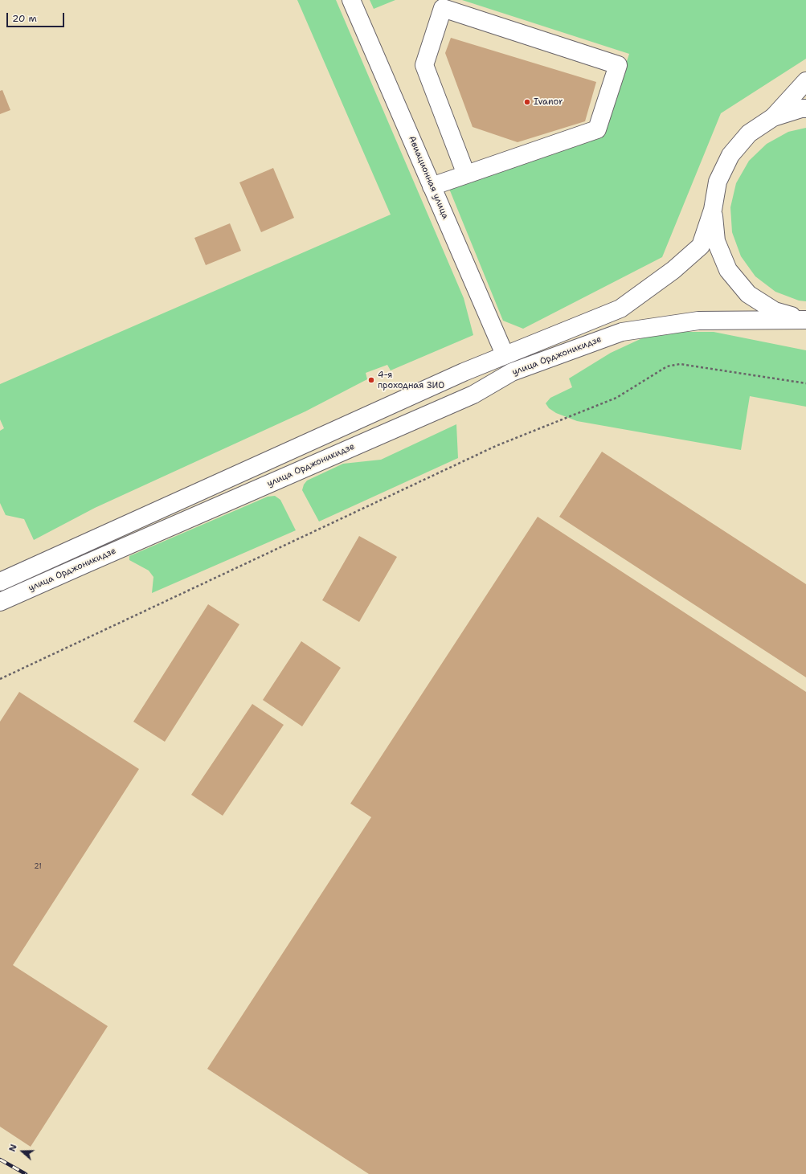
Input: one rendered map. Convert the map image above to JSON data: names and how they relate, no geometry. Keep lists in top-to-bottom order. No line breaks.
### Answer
{"streets":{"main road":["Авиационная улица","улица Орджоникидзе"]},"places":["Ivanor","4-я проходная ЗИО"],"house_numbers":["21"],"scale_bar":"20 m","north":"left"}
